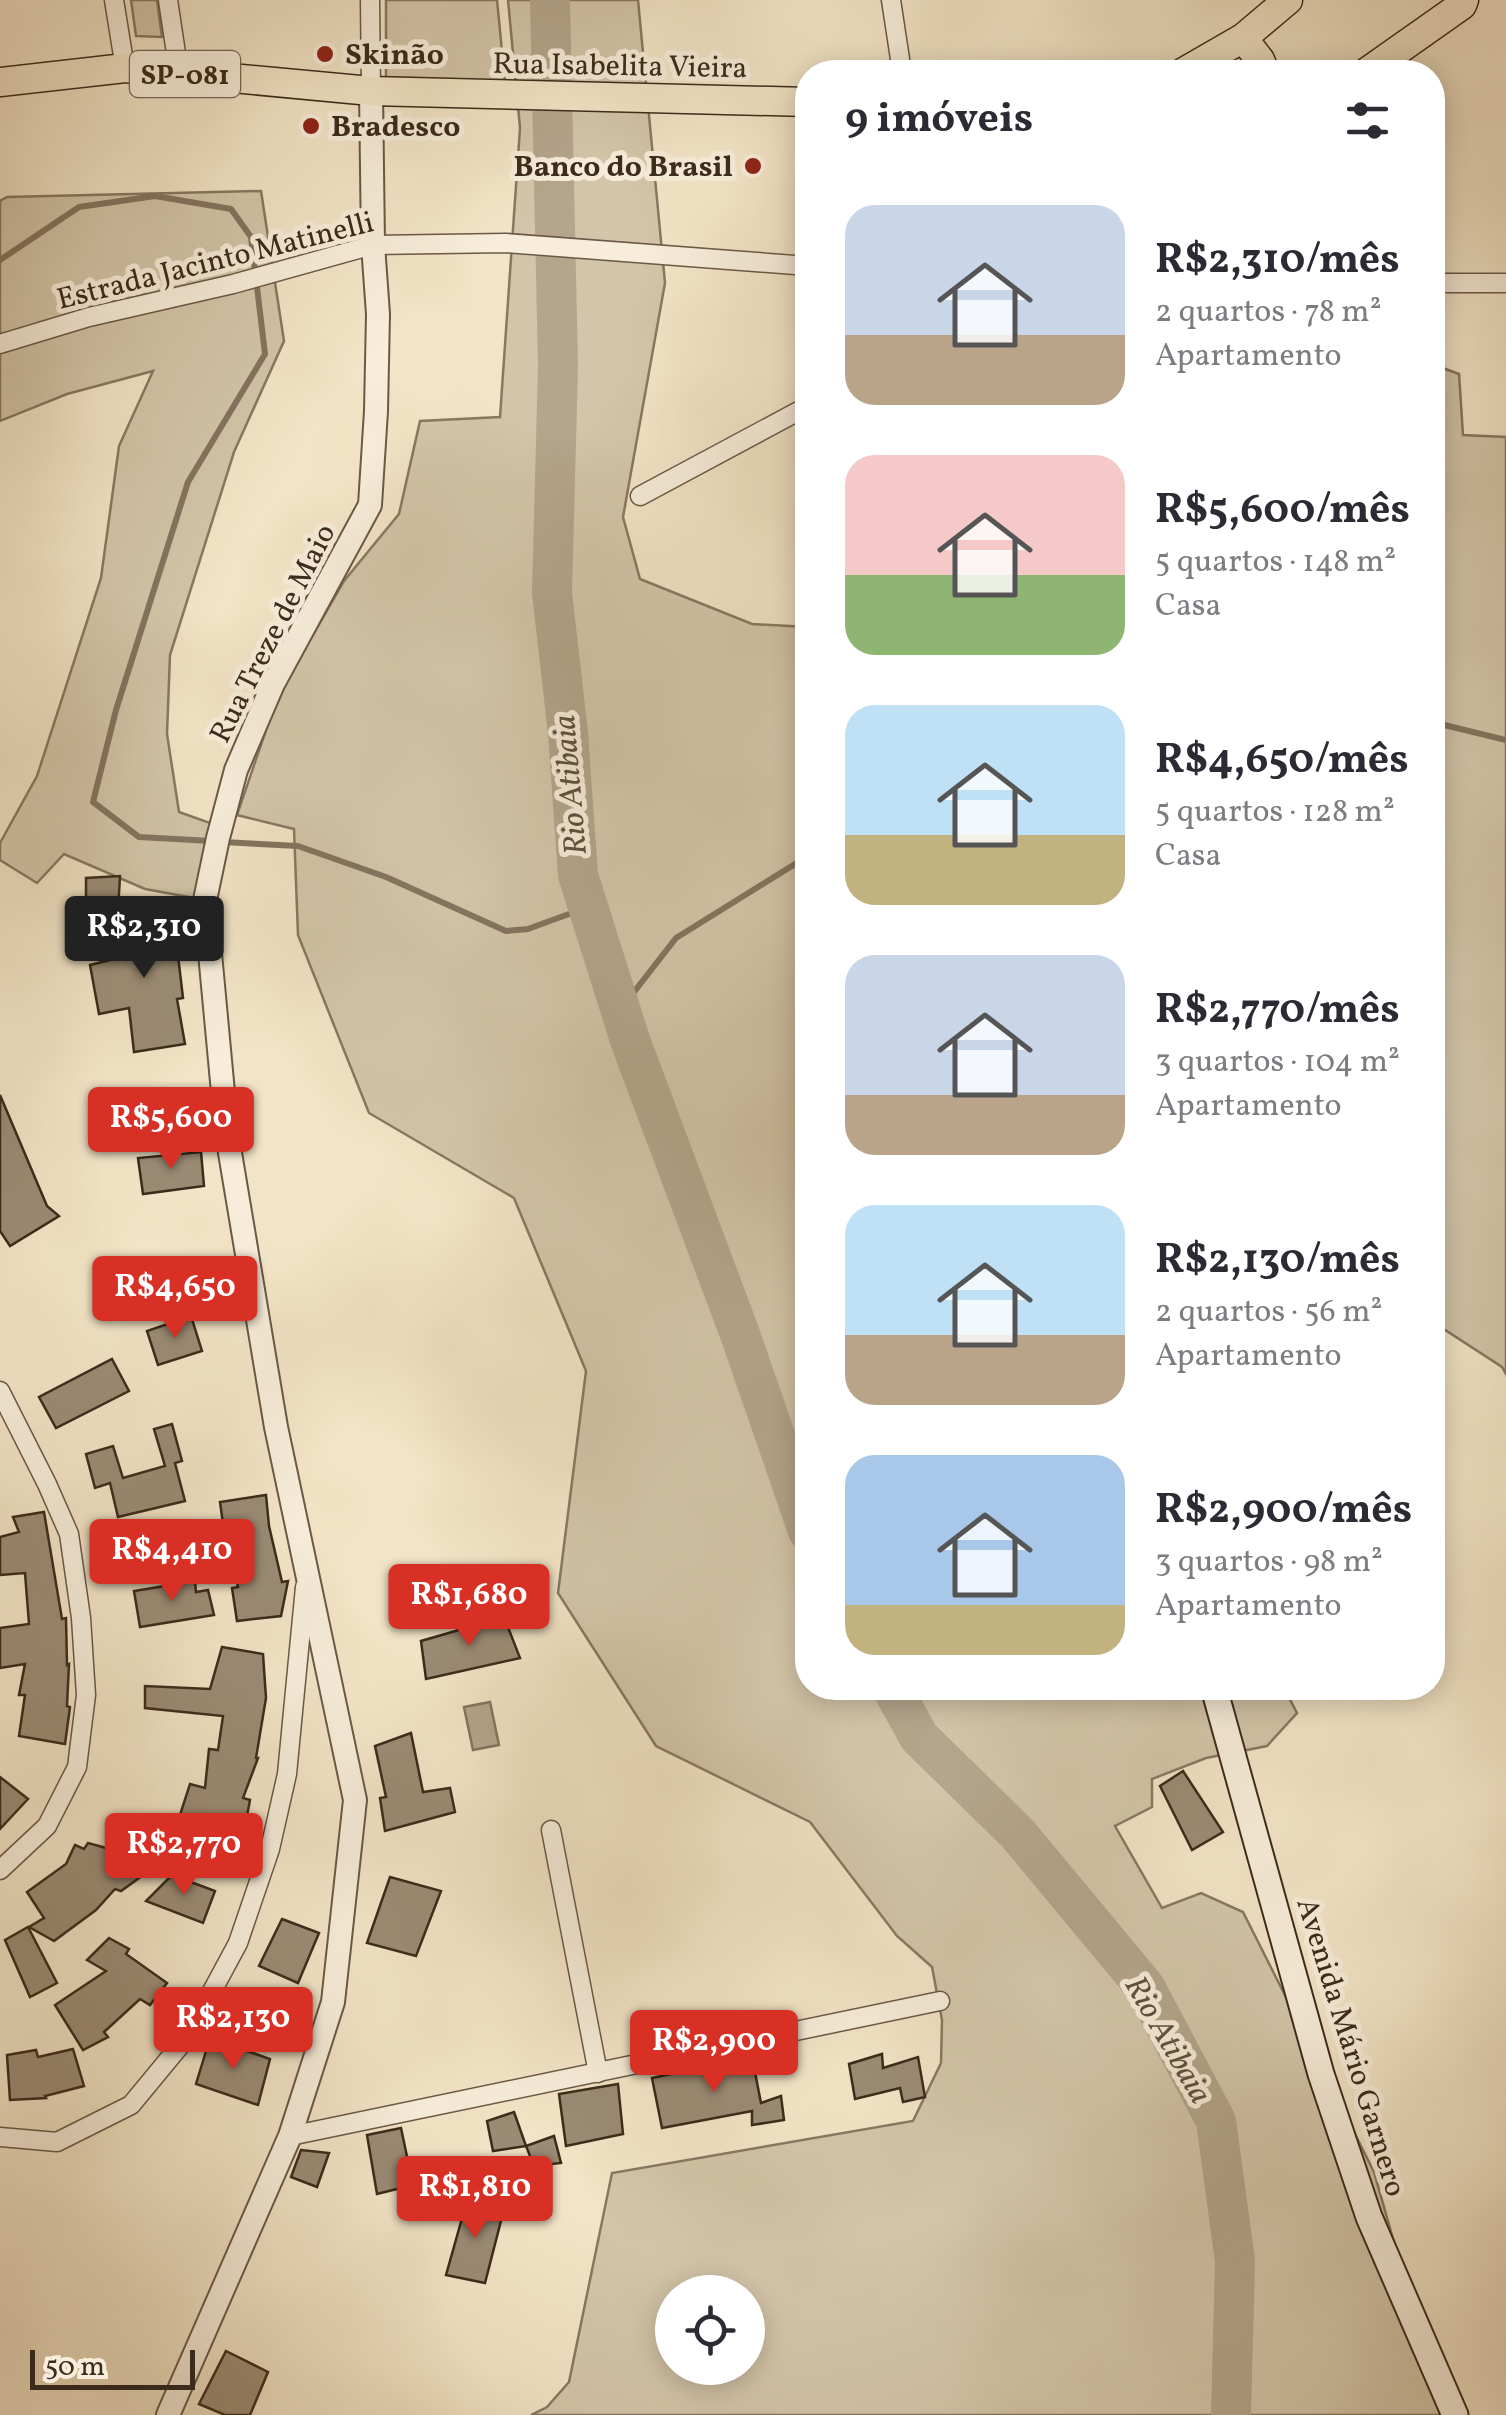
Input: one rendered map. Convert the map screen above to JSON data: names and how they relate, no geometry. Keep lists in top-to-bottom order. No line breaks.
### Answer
{"streets":{"main road":["Rua Isabelita Vieira","SP-081","Avenida Mário Garnero"],"street":["Estrada Jacinto Matinelli","Rua Treze de Maio"]},"crossings":[["Rua Isabelita Vieira","SP-081"],["Rua Isabelita Vieira","Rua Treze de Maio"],["SP-081","Rua Treze de Maio"],["Estrada Jacinto Matinelli","Rua Treze de Maio"]],"water":["Rio Atibaia"],"places":["Skinão","Bradesco","Banco do Brasil"],"scale_bar":"50 m","page":{"heading":"9 imóveis","list":[{"name":"R$2,310/mês","note":"2 quartos · 78 m² · Apartamento"},{"name":"R$5,600/mês","note":"5 quartos · 148 m² · Casa"},{"name":"R$4,650/mês","note":"5 quartos · 128 m² · Casa"},{"name":"R$2,770/mês","note":"3 quartos · 104 m² · Apartamento"},{"name":"R$2,130/mês","note":"2 quartos · 56 m² · Apartamento"},{"name":"R$2,900/mês","note":"3 quartos · 98 m² · Apartamento"}],"price":["R$2,310","R$5,600","R$4,650","R$4,410","R$1,680","R$2,770","R$2,130","R$2,900","R$1,810"],"scale":"50 m"}}
